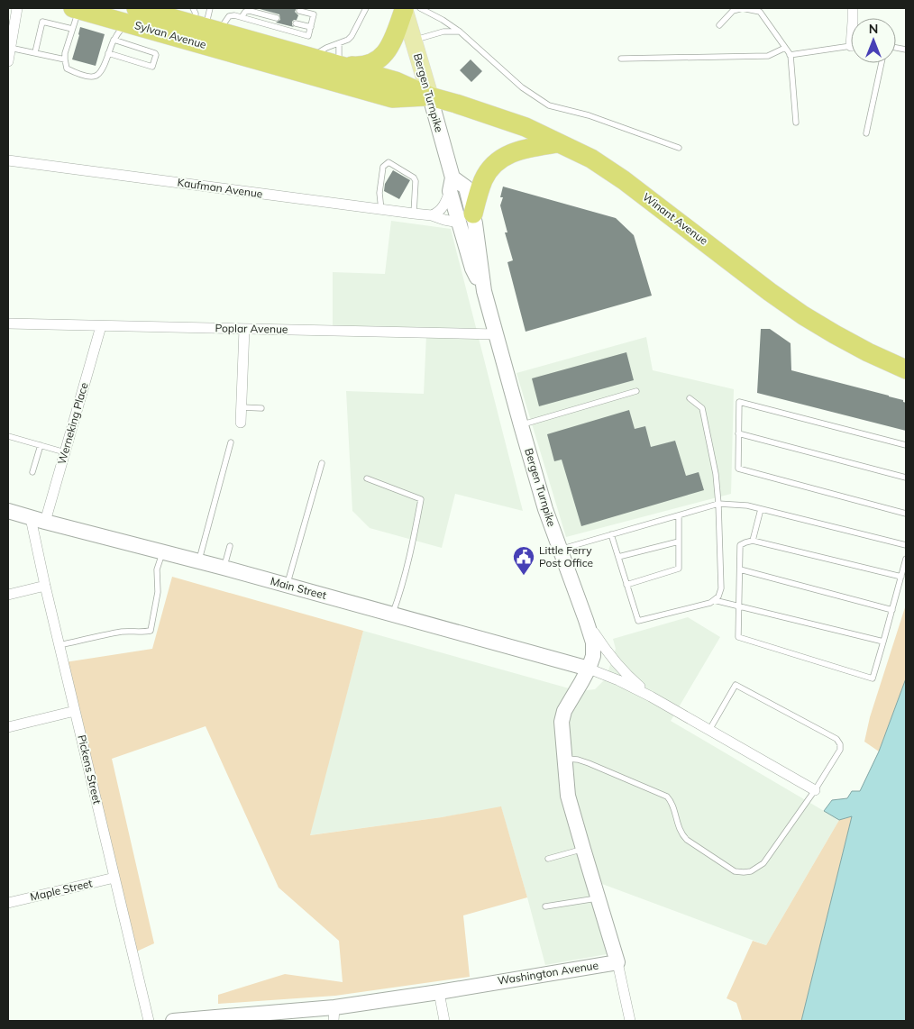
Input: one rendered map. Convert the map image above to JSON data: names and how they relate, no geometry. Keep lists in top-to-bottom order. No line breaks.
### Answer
{"streets":{"highway":["Sylvan Avenue","Winant Avenue"],"main road":["Bergen Turnpike"],"street":["Kaufman Avenue","Poplar Avenue","Werneking Place","Main Street","Pickens Street","Maple Street","Washington Avenue"]},"crossings":[["Bergen Turnpike","Kaufman Avenue"],["Bergen Turnpike","Winant Avenue"],["Bergen Turnpike","Poplar Avenue"],["Bergen Turnpike","Main Street"],["Poplar Avenue","Werneking Place"],["Werneking Place","Main Street"],["Werneking Place","Pickens Street"],["Main Street","Pickens Street"],["Pickens Street","Maple Street"]],"places":{"public building":["Little Ferry Post Office"]},"north":"top"}
